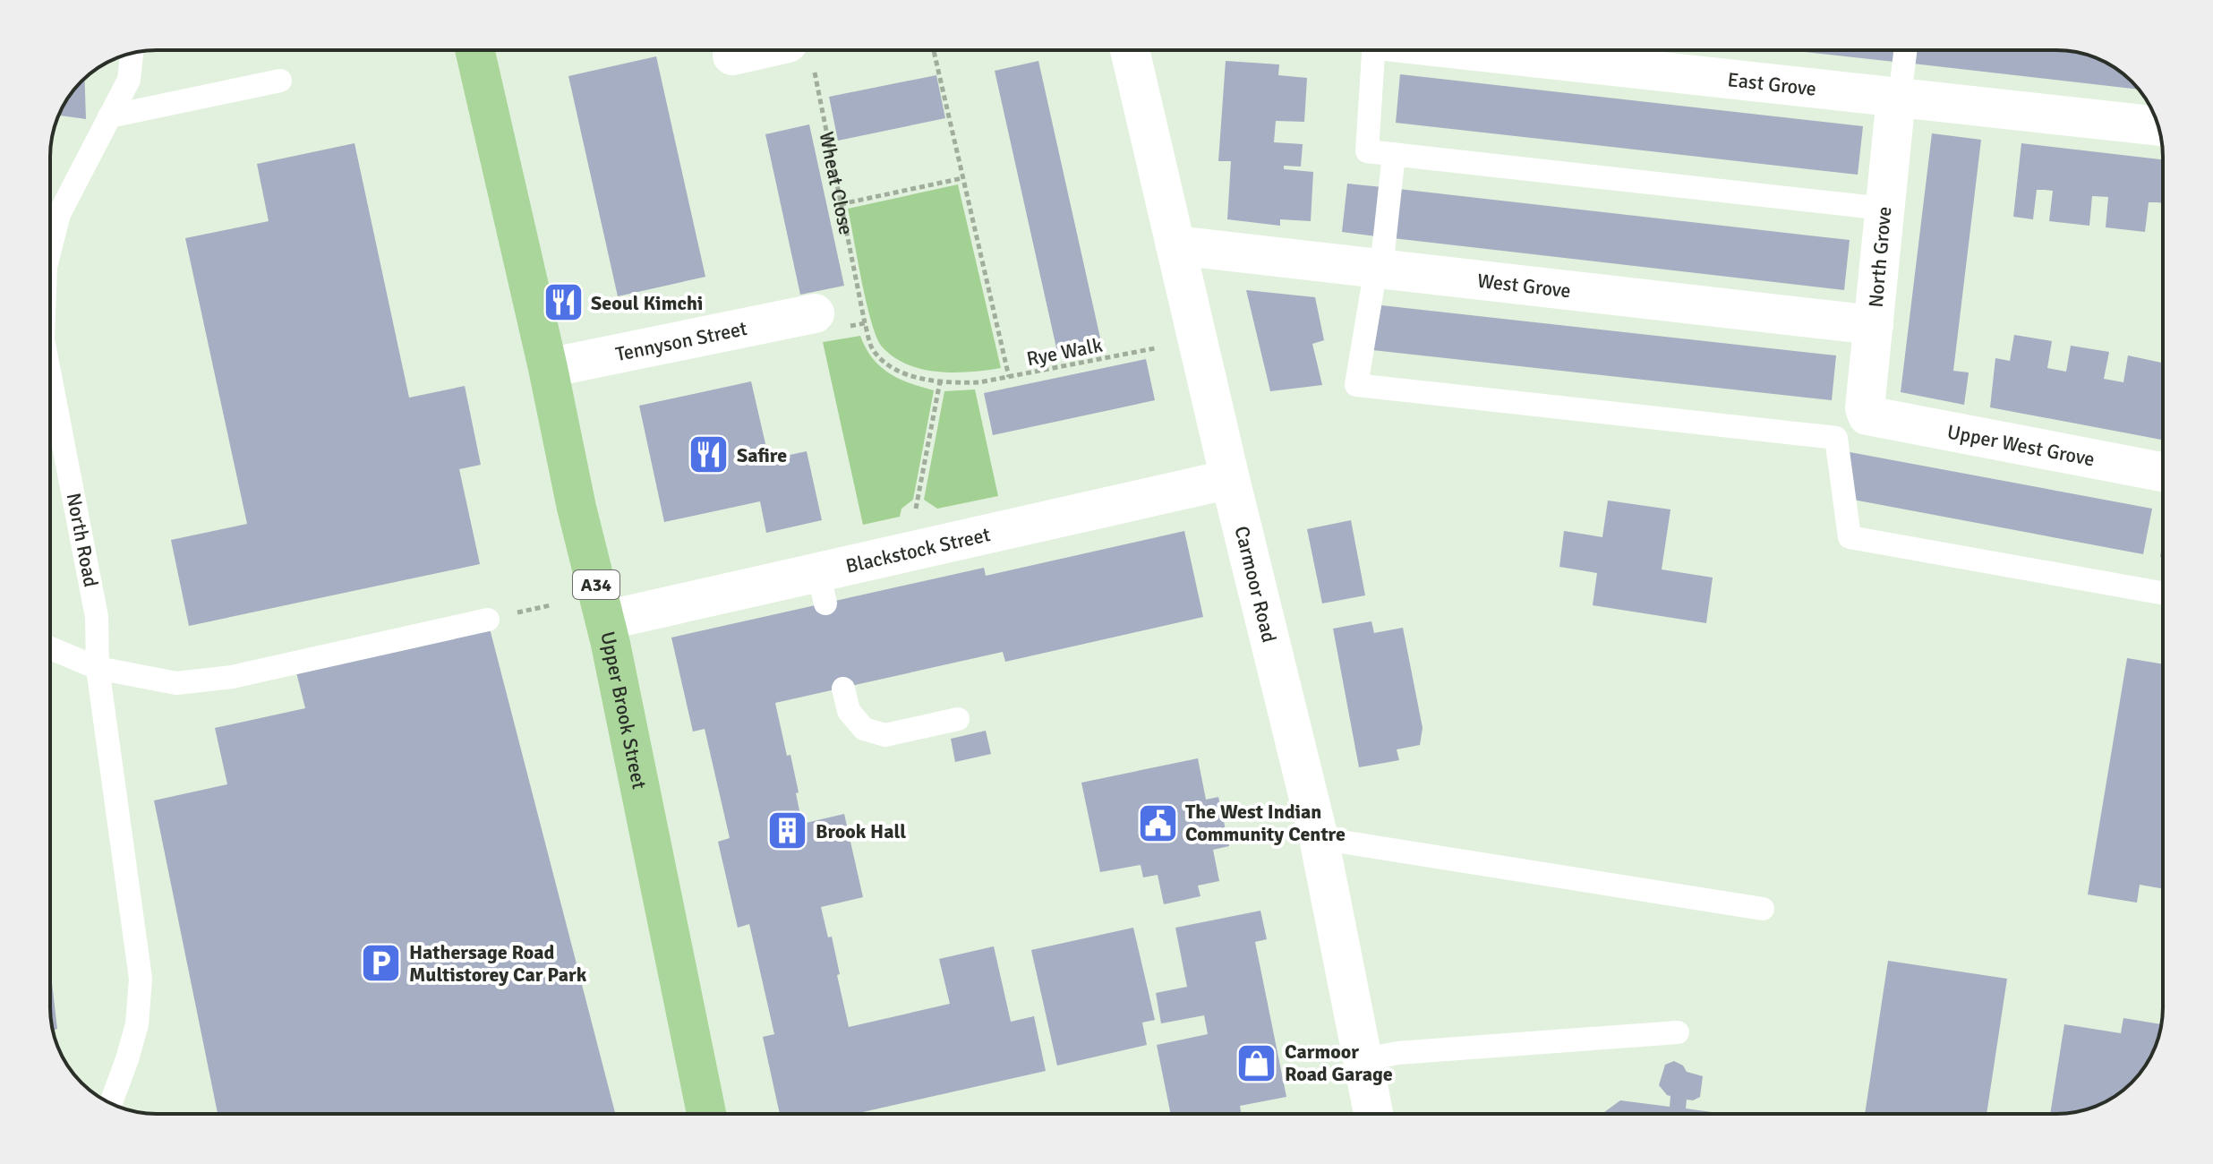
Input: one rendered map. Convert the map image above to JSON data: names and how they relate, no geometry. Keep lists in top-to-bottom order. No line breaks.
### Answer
{"streets":{"highway":["A34","Upper Brook Street"],"street":["East Grove","North Grove","West Grove","Tennyson Street","Upper West Grove","Blackstock Street","Carmoor Road"],"lane":["North Road"],"path":["Wheat Close","Rye Walk"]},"crossings":[["East Grove","North Grove"],["Wheat Close","Rye Walk"],["North Grove","West Grove"],["North Grove","Upper West Grove"],["West Grove","Carmoor Road"],["Tennyson Street","Upper Brook Street"],["Blackstock Street","Carmoor Road"],["Blackstock Street","Upper Brook Street"]],"places":{"restaurant":["Seoul Kimchi","Safire"],"public building":["The West Indian Community Centre"],"building":["Brook Hall"],"parking":["Hathersage Road Multistorey Car Park"],"shop":["Carmoor Road Garage"]}}
